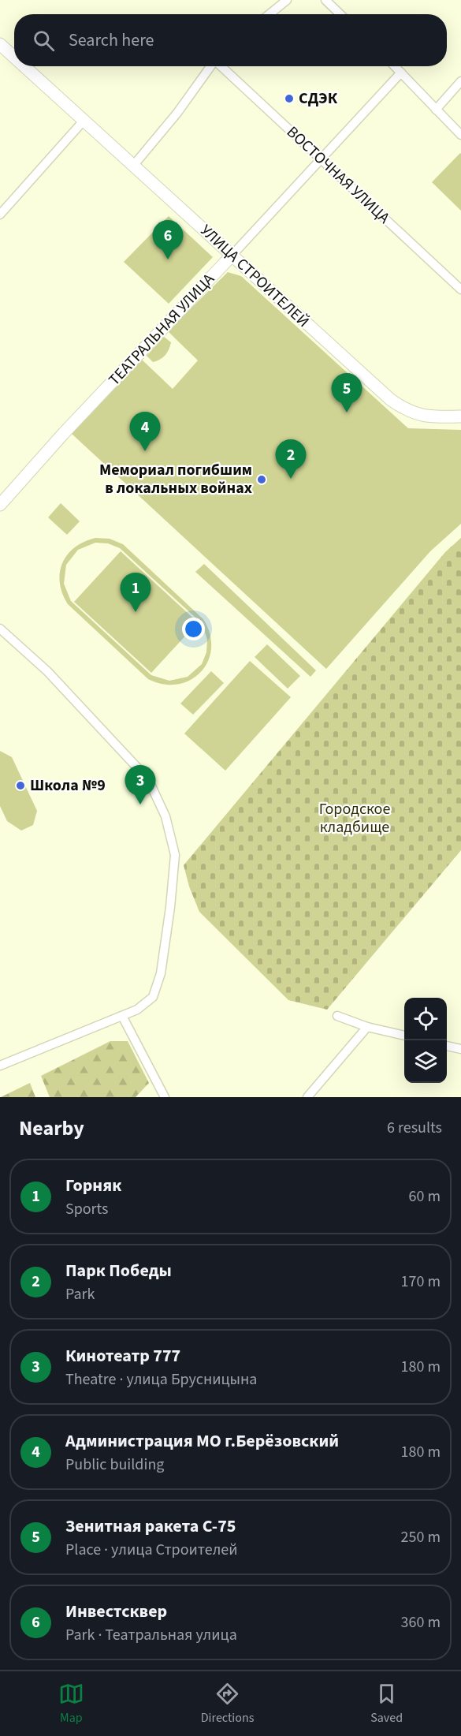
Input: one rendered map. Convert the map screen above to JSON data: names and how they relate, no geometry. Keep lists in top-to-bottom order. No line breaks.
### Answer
{"streets":{"main road":["УЛИЦА СТРОИТЕЛЕЙ","ТЕАТРАЛЬНАЯ УЛИЦА"],"street":["ВОСТОЧНАЯ УЛИЦА"]},"crossings":[["ВОСТОЧНАЯ УЛИЦА","ТЕАТРАЛЬНАЯ УЛИЦА"],["УЛИЦА СТРОИТЕЛЕЙ","ТЕАТРАЛЬНАЯ УЛИЦА"]],"parks":["Городское кладбище"],"places":["СДЭК","Мемориал погибшим в локальных войнах","Школа №9"],"page":{"search":"Search here","pins":["6","5","4","2","1","3"],"heading":["Nearby","6 results"],"list":[{"mark":"1","name":"Горняк","note":"Sports","value":"60 m"},{"mark":"2","name":"Парк Победы","note":"Park","value":"170 m"},{"mark":"3","name":"Кинотеатр 777","note":"Theatre · улица Брусницына","value":"180 m"},{"mark":"4","name":"Администрация МО г.Берёзовский","note":"Public building","value":"180 m"},{"mark":"5","name":"Зенитная ракета С-75","note":"Place · улица Строителей","value":"250 m"},{"mark":"6","name":"Инвестсквер","note":"Park · Театральная улица","value":"360 m"}],"nav":["Map","Directions","Saved"]}}
